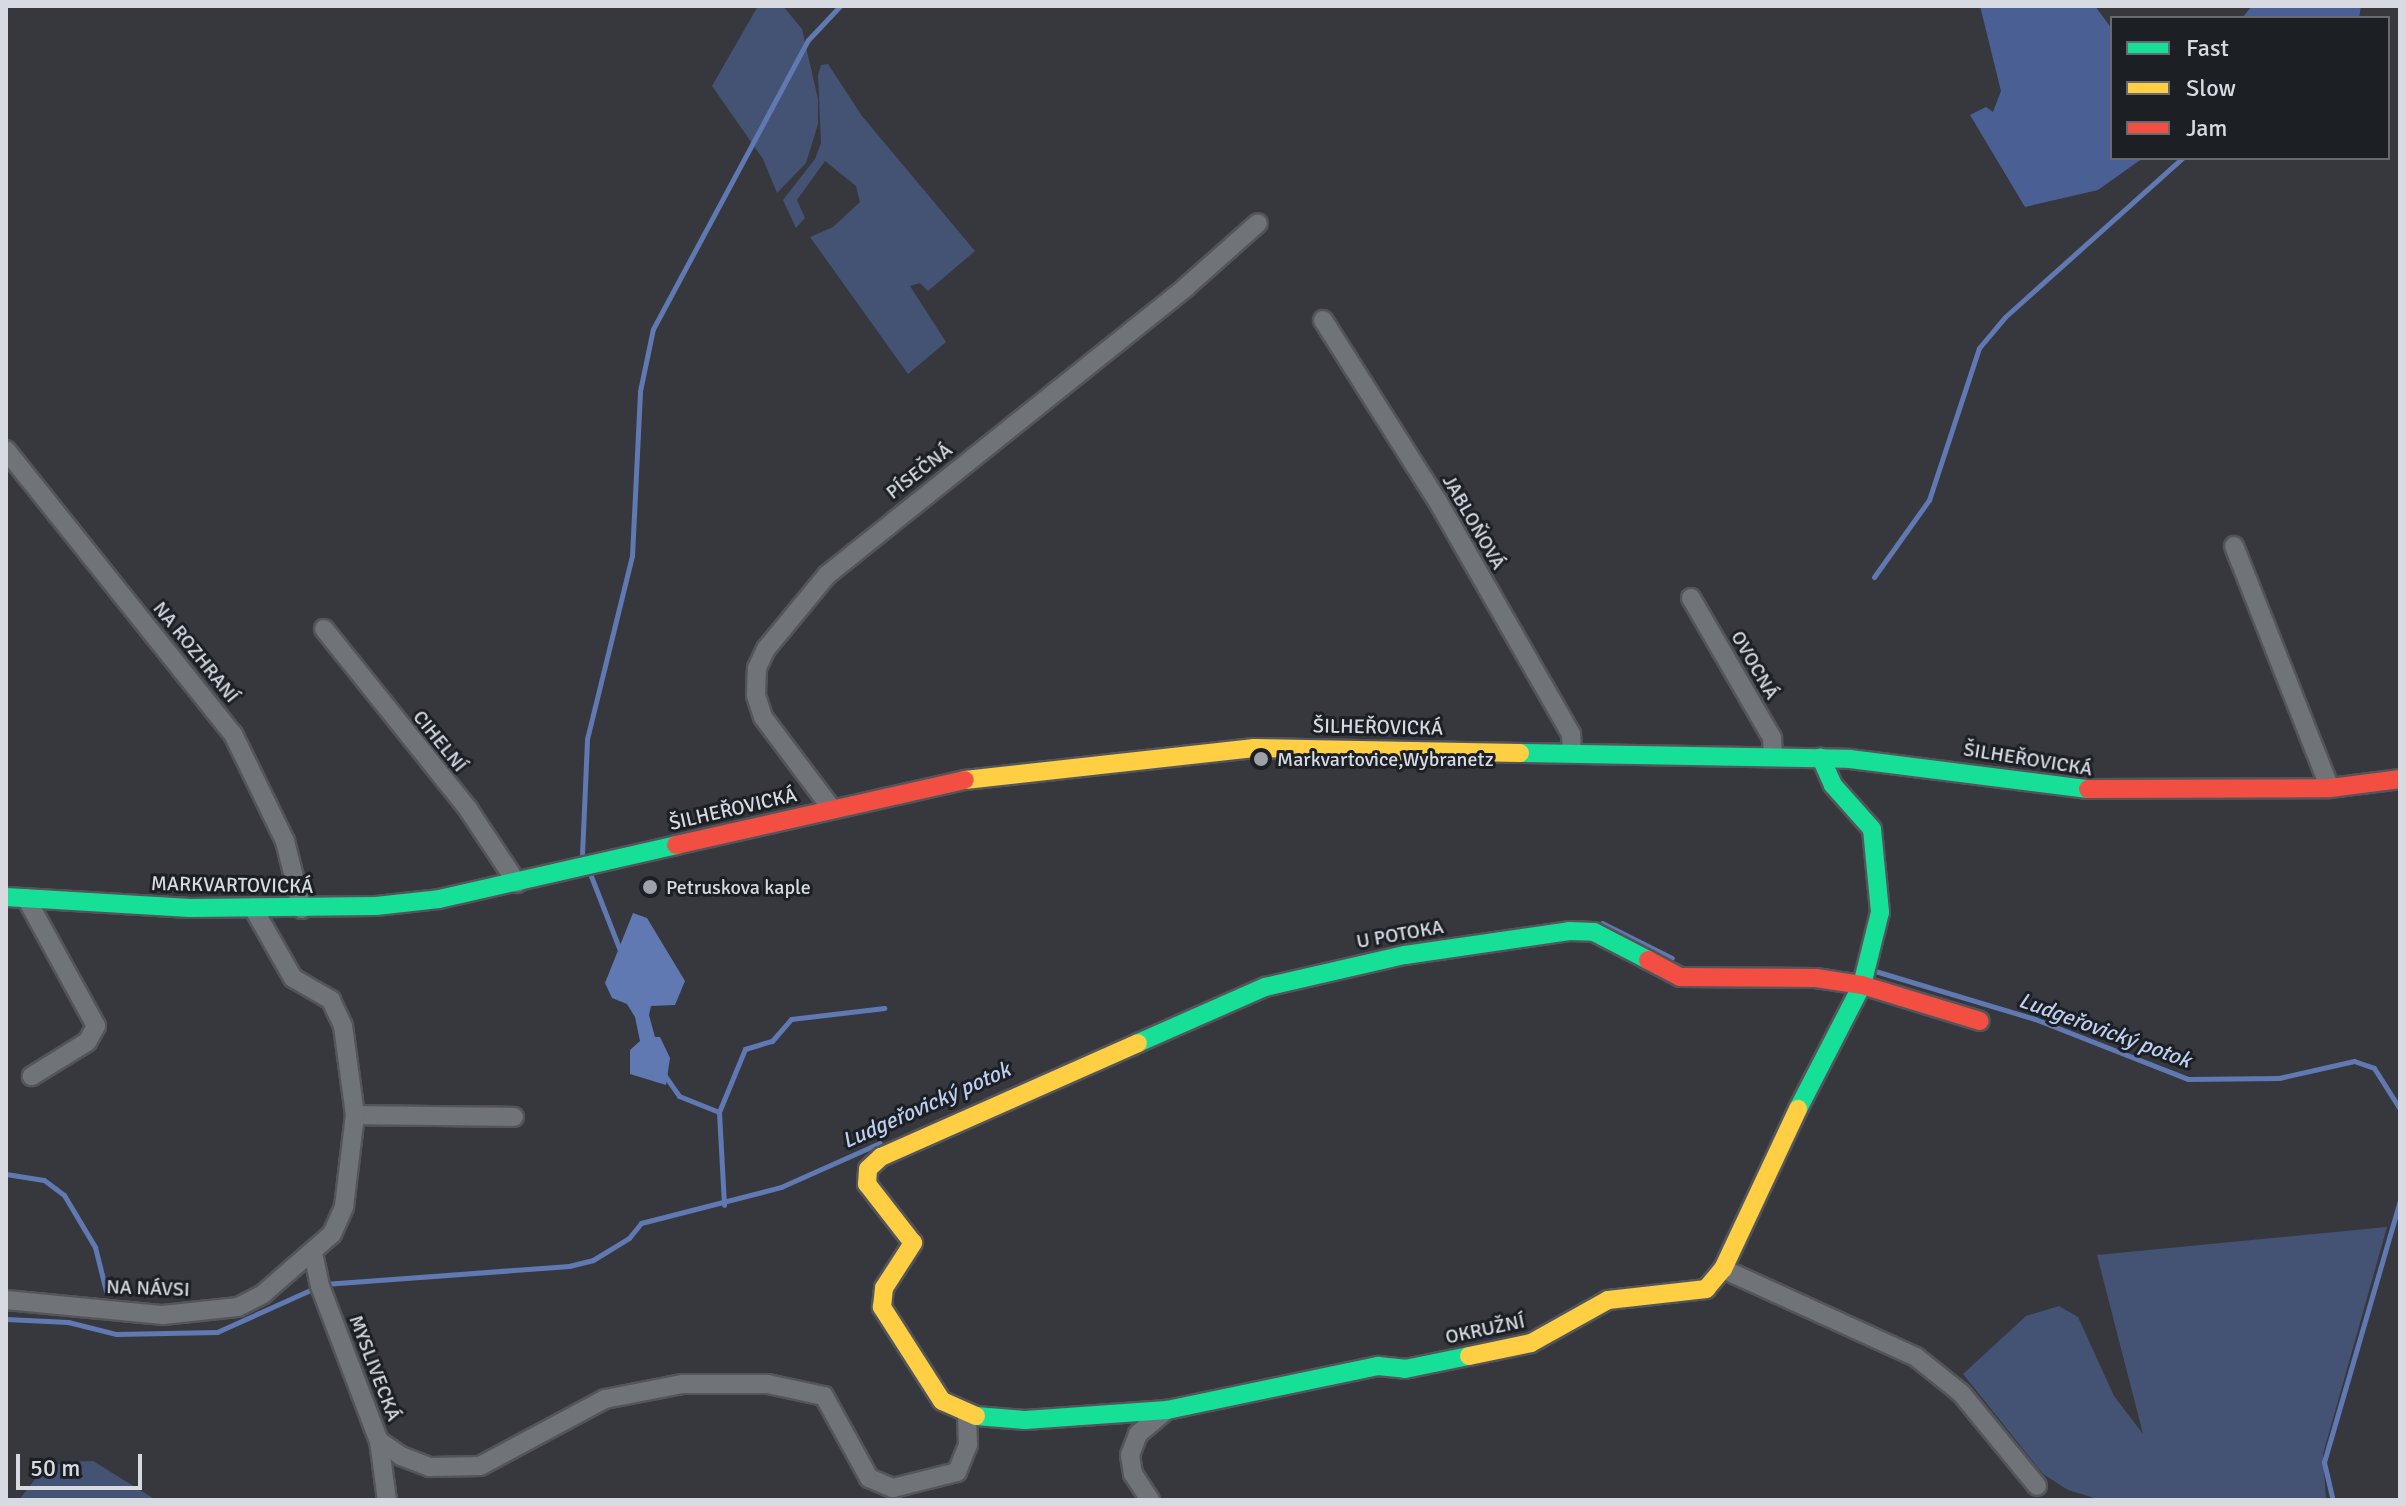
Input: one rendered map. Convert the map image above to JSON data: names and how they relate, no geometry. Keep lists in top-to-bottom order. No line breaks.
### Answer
{"streets":{"street":["PÍSEČNÁ","JABLOŇOVÁ","NA ROZHRANÍ","OVOCNÁ","ŠILHEŘOVICKÁ","CIHELNÍ","MARKVARTOVICKÁ","U POTOKA","NA NÁVSI","OKRUŽNÍ","MYSLIVECKÁ"]},"crossings":[["PÍSEČNÁ","ŠILHEŘOVICKÁ"],["JABLOŇOVÁ","ŠILHEŘOVICKÁ"],["NA ROZHRANÍ","MARKVARTOVICKÁ"],["OVOCNÁ","ŠILHEŘOVICKÁ"],["ŠILHEŘOVICKÁ","CIHELNÍ"],["ŠILHEŘOVICKÁ","MARKVARTOVICKÁ"],["MARKVARTOVICKÁ","NA NÁVSI"],["U POTOKA","OKRUŽNÍ"],["NA NÁVSI","MYSLIVECKÁ"]],"water":["Ludgeřovický potok"],"places":["Markvartovice,Wybranetz","Petruskova kaple"],"legend":["Fast","Slow","Jam"],"scale_bar":"50 m"}
